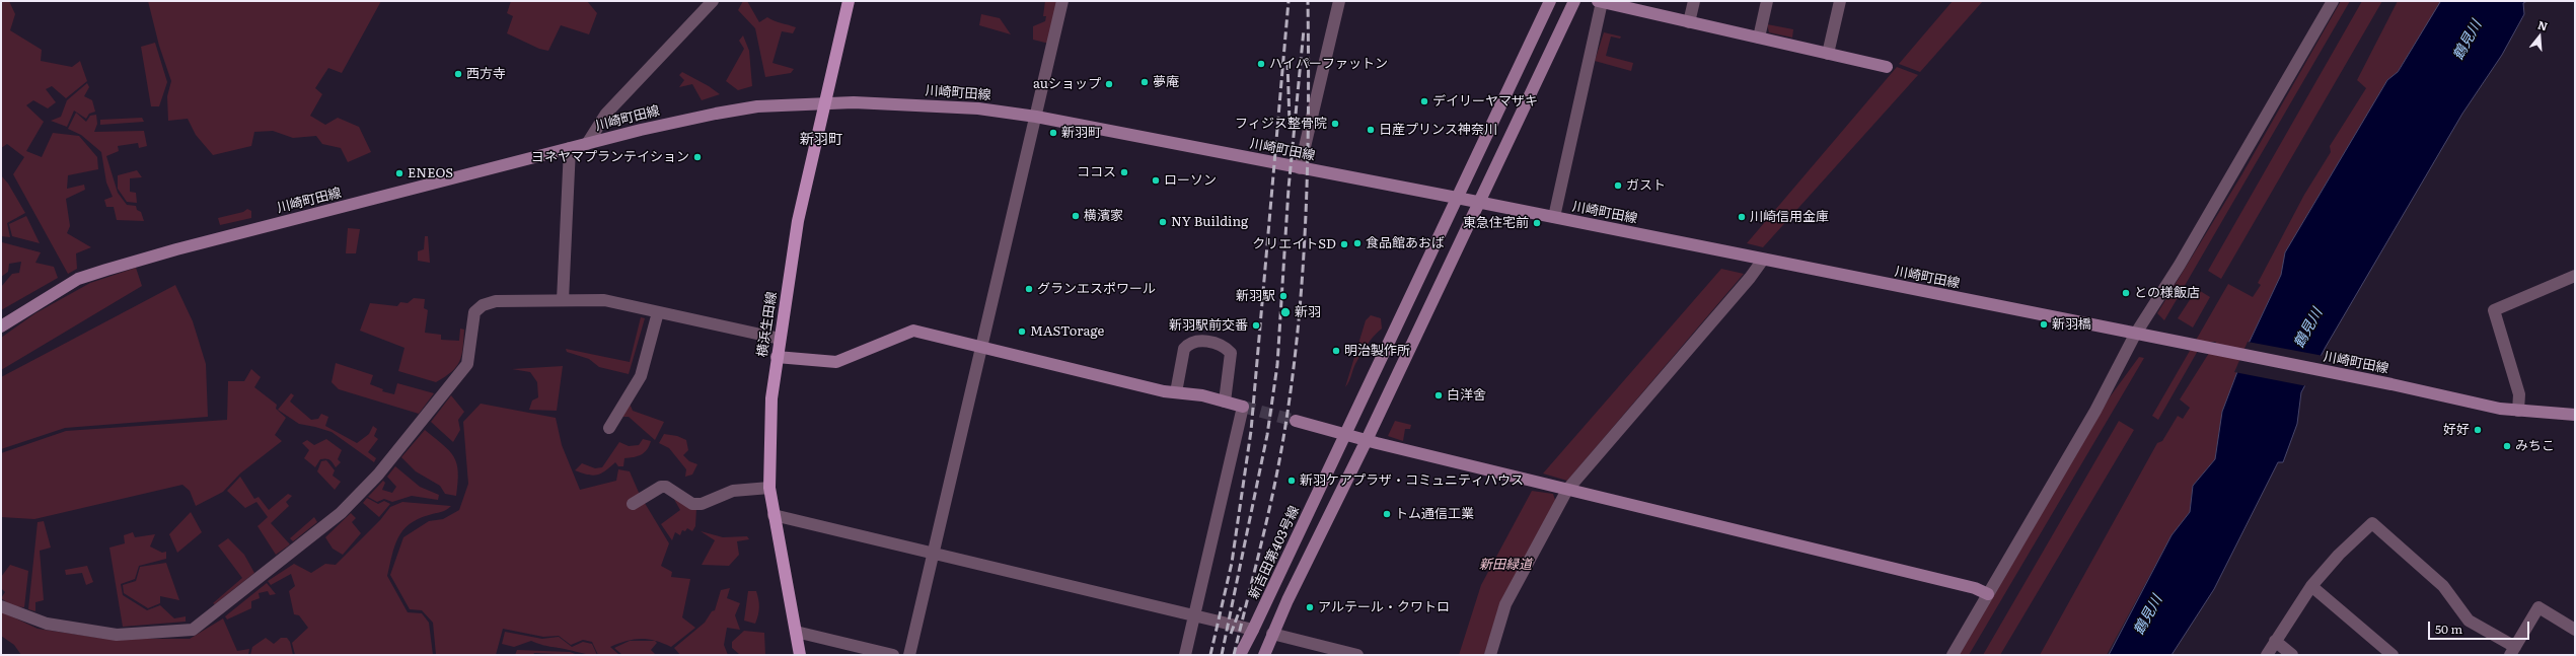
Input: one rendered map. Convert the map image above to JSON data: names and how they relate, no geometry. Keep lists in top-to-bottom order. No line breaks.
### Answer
{"streets":{"main road":["横浜生田線"],"street":["川崎町田線","新吉田第403号線"]},"crossings":[["川崎町田線","横浜生田線"],["川崎町田線","新吉田第403号線"]],"districts":["新羽町"],"water":["鶴見川"],"parks":["新田緑道"],"places":["ハイパーファットン","西方寺","夢庵","auショップ","デイリーヤマザキ","フィジス整骨院","日産プリンス神奈川","新羽町","ヨネヤマプランテイション","ココス","ENEOS","ローソン","ガスト","横濱家","川崎信用金庫","NY Building","東急住宅前","食品館あおば","クリエイトSD","グランエスポワール","との様飯店","新羽駅","新羽","新羽橋","新羽駅前交番","MASTorage","明治製作所","白洋舍","好好","みちこ","新羽ケアプラザ・コミュニティハウス","トム通信工業","アルテール・クワトロ"],"scale_bar":"50 m","north":"top"}
